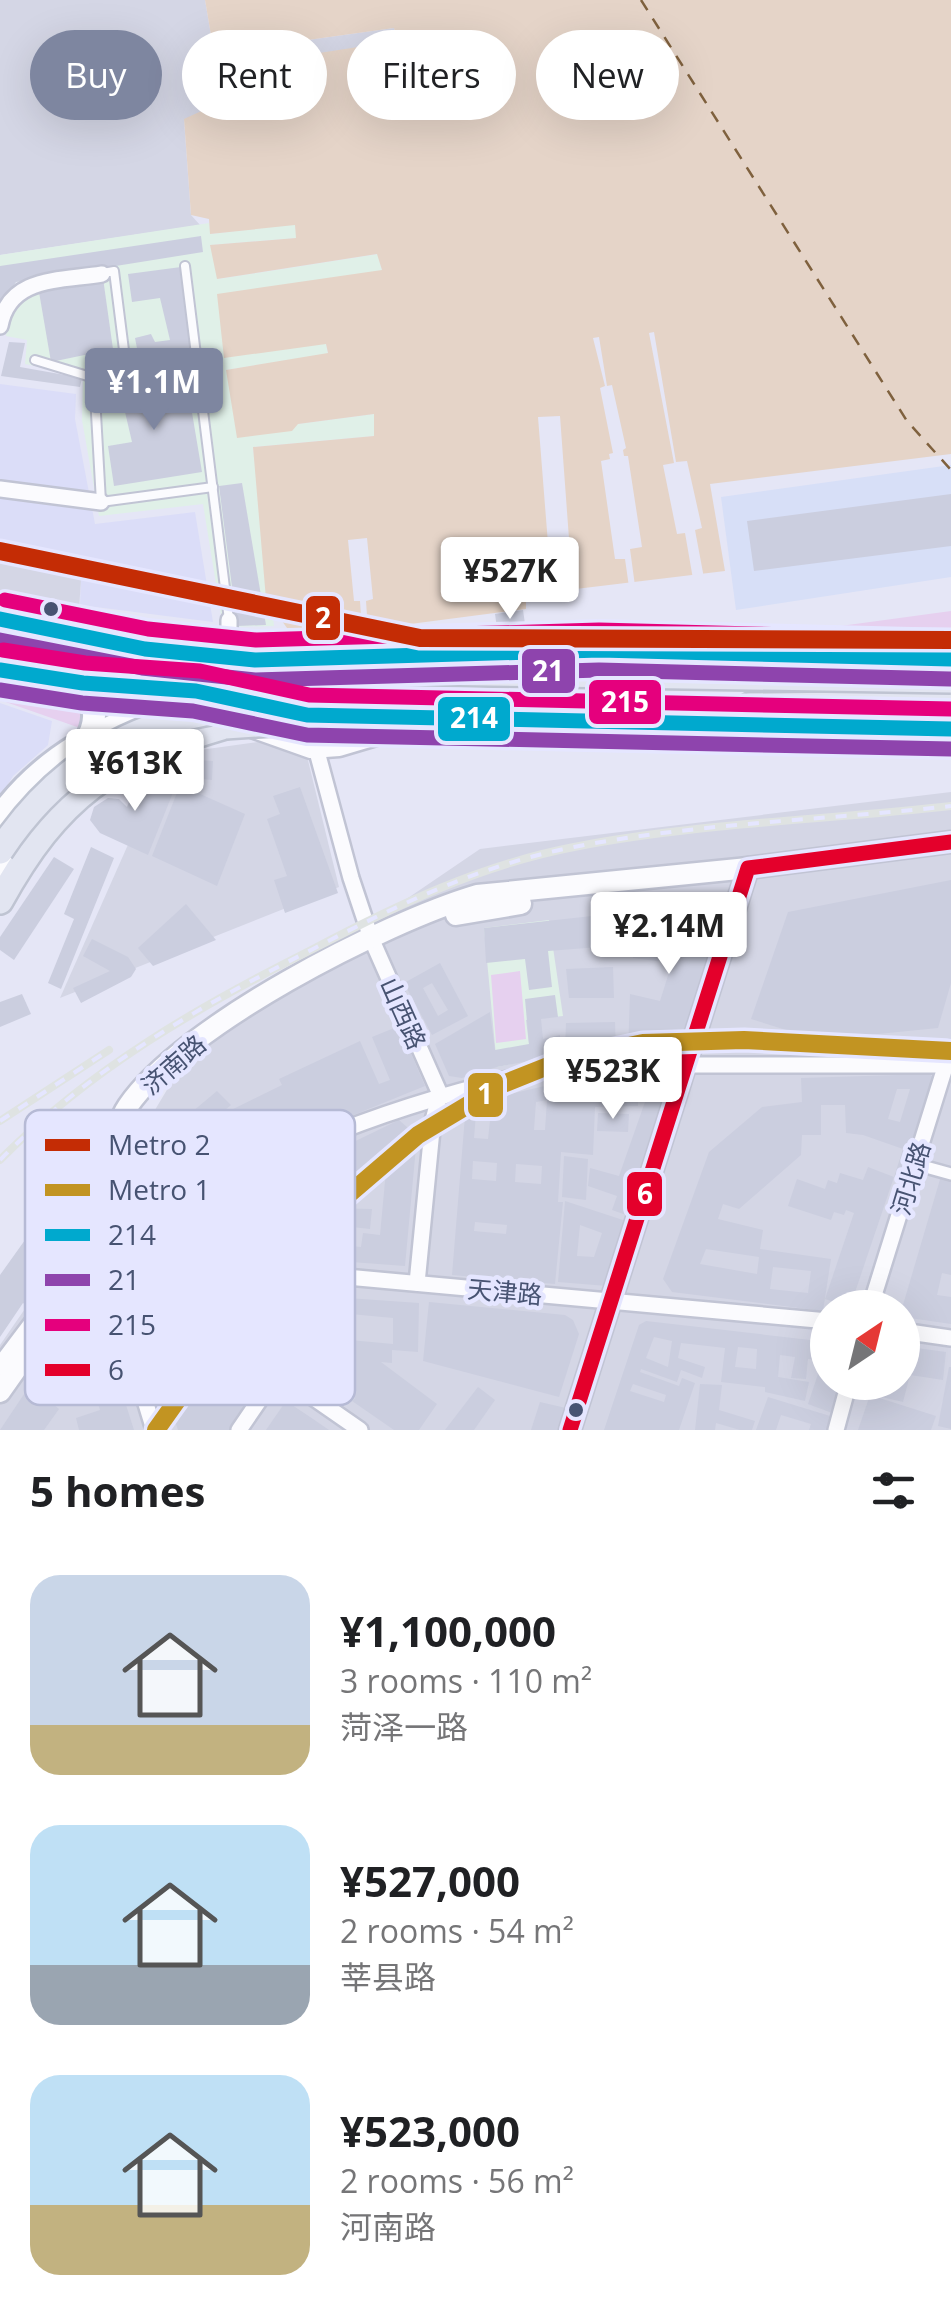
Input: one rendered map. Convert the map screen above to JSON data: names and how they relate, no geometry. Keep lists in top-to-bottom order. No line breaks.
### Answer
{"streets":{"street":["山西路","济南路","河北路","天津路"]},"crossings":[["山西路","济南路"]],"lines":["metro line 2","transit line 215","transit line 214","transit line 21","transit line 6","metro line 1"],"legend":["Metro 2","Metro 1","214","21","215","6"],"north":"top right","page":{"chip":["Buy","Rent","Filters","New"],"price":["¥1.1M","¥527K","¥613K","¥2.14M","¥523K"],"heading":"5 homes","list":[{"name":"¥1,100,000","note":"3 rooms · 110 m² · 菏泽一路"},{"name":"¥527,000","note":"2 rooms · 54 m² · 莘县路"},{"name":"¥523,000","note":"2 rooms · 56 m² · 河南路"}]}}
